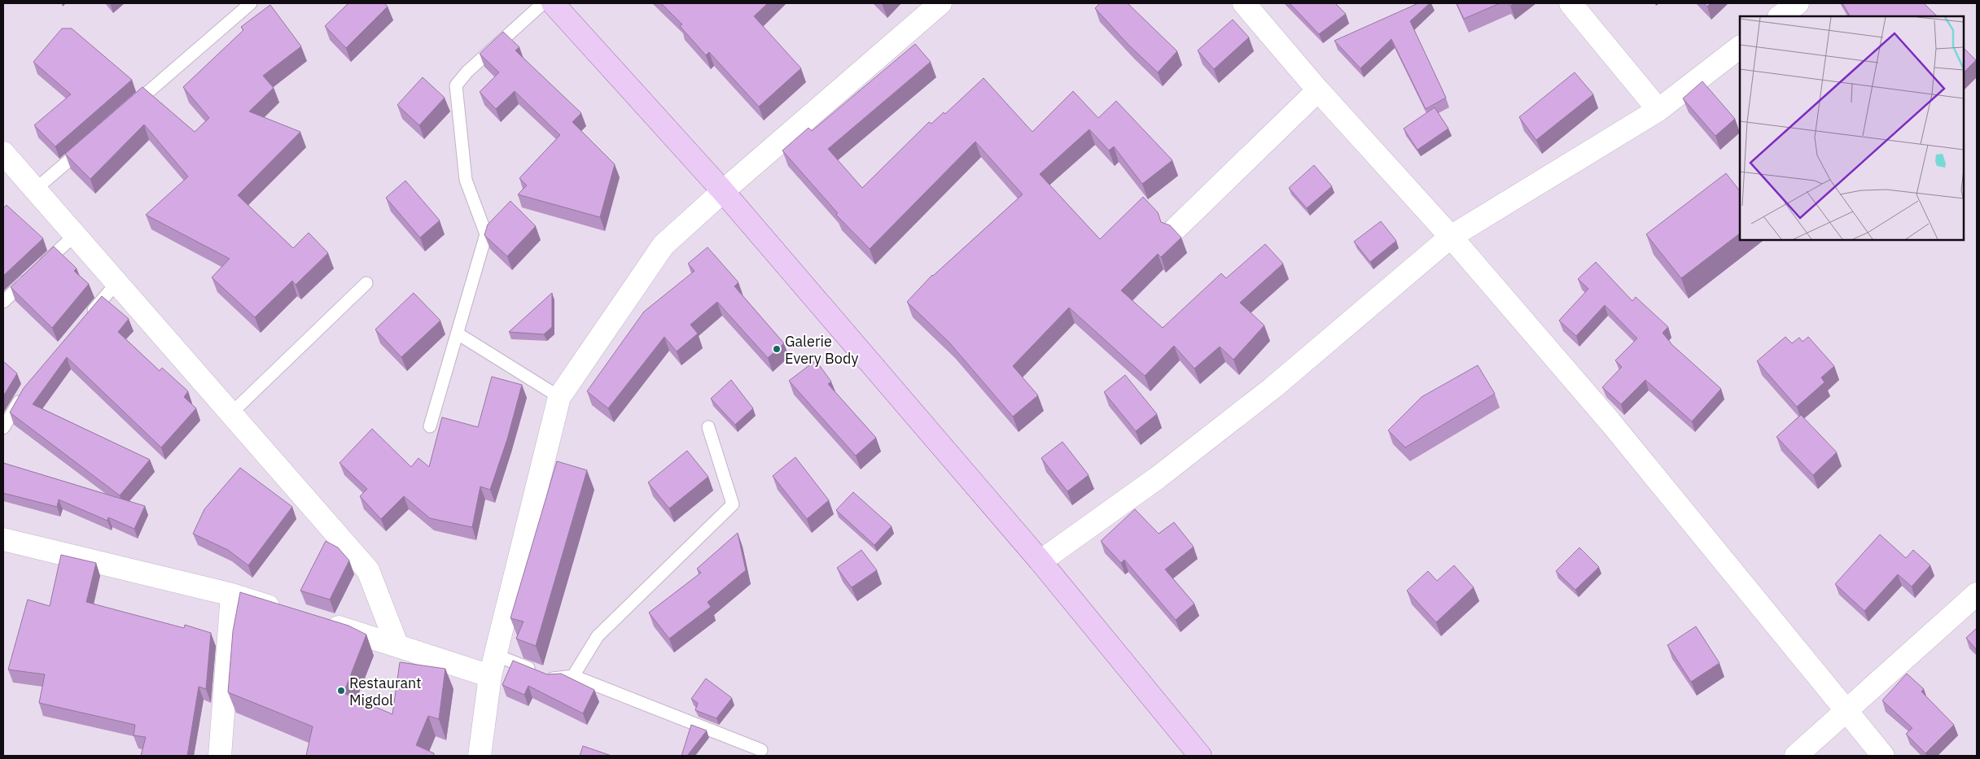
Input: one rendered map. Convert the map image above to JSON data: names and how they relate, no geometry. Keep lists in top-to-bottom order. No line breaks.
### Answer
{"places":["Galerie Every Body","Restaurant Migdol"]}
